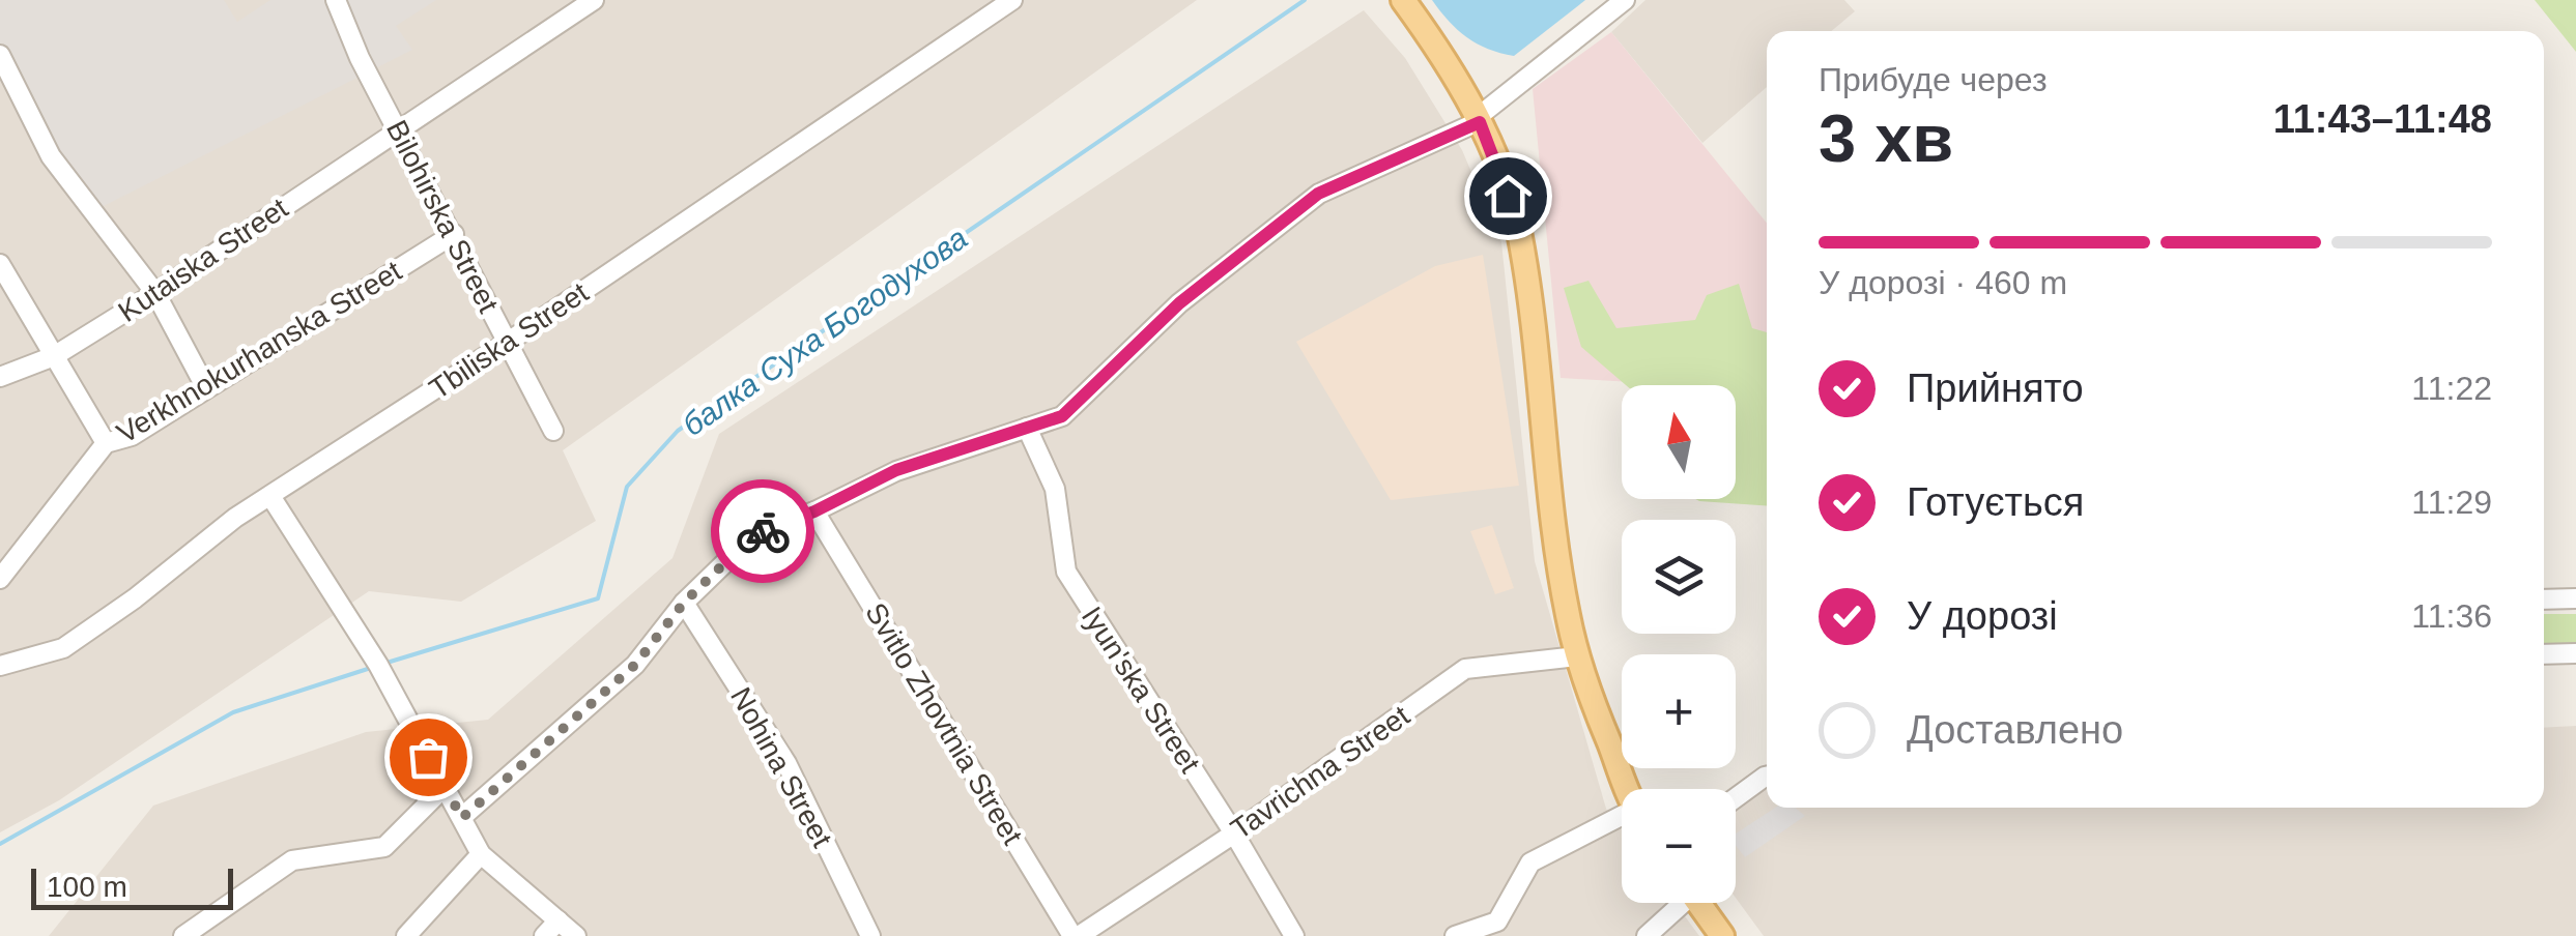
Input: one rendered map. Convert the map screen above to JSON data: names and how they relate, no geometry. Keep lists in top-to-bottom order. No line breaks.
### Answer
{"streets":{"street":["Bilohirska Street","Kutaiska Street","Tbiliska Street","Verkhnokurhanska Street","Iyun'ska Street","Svitlo Zhovtnia Street","Nohina Street","Tavrichna Street"]},"crossings":[["Bilohirska Street","Kutaiska Street"],["Bilohirska Street","Tbiliska Street"],["Bilohirska Street","Verkhnokurhanska Street"],["Iyun'ska Street","Tavrichna Street"],["Svitlo Zhovtnia Street","Tavrichna Street"]],"water":["балка Суха Богодухова"],"scale_bar":"100 m","north":"top","page":{"heading":["3 хв","Прибуде через","11:43–11:48"],"bar":"У дорозі · 460 m","list":[["Прийнято","11:22"],["Готується","11:29"],["У дорозі","11:36"],"Доставлено"],"map_buttons":["+","−"],"scale":"100 m"}}
